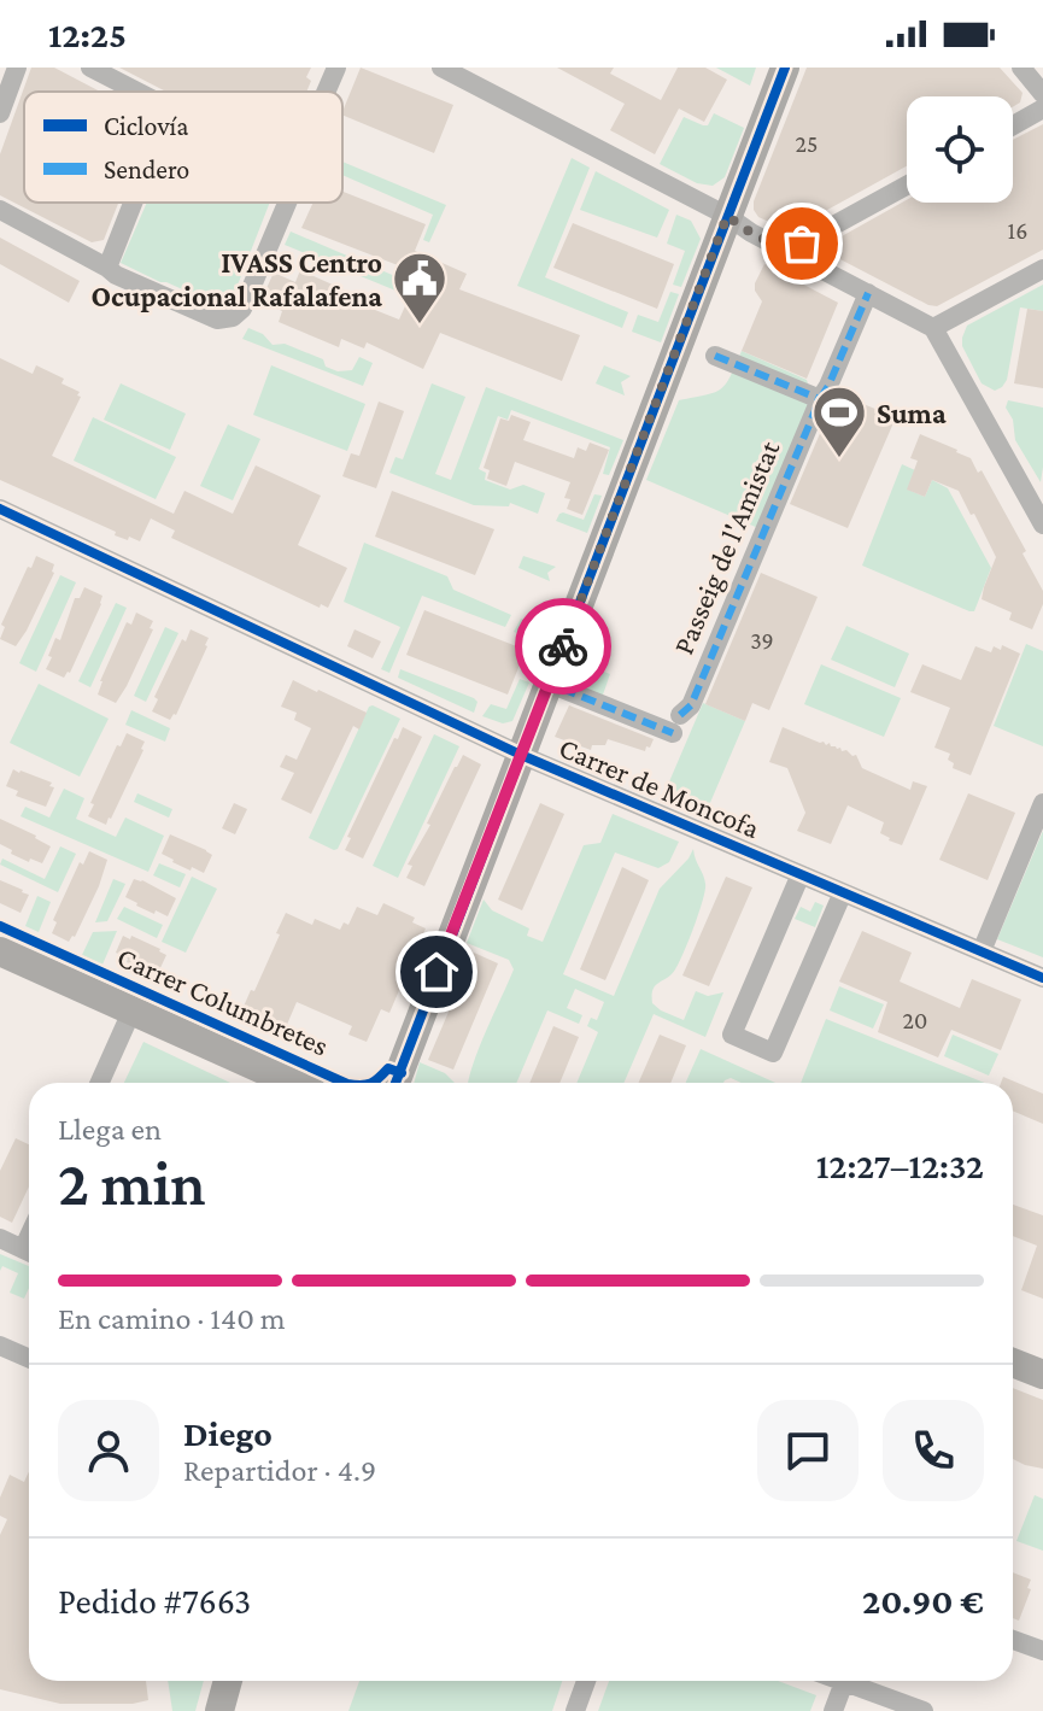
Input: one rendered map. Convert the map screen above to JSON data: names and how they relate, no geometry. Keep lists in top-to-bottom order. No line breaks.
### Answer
{"streets":{"street":["Passeig de l'Amistat","Carrer de Moncofa"],"cycle path":["Carrer Columbretes"]},"places":{"public building":["IVASS Centro Ocupacional Rafalafena"],"sports":["Suma"]},"house_numbers":["25","16","39","20"],"legend":["Ciclovía","Sendero"],"page":{"status":"12:25","heading":["2 min","Llega en","12:27–12:32"],"panel":["Diego","Repartidor · 4.9","Pedido #7663","20.90 €"],"bar":"En camino · 140 m"}}
